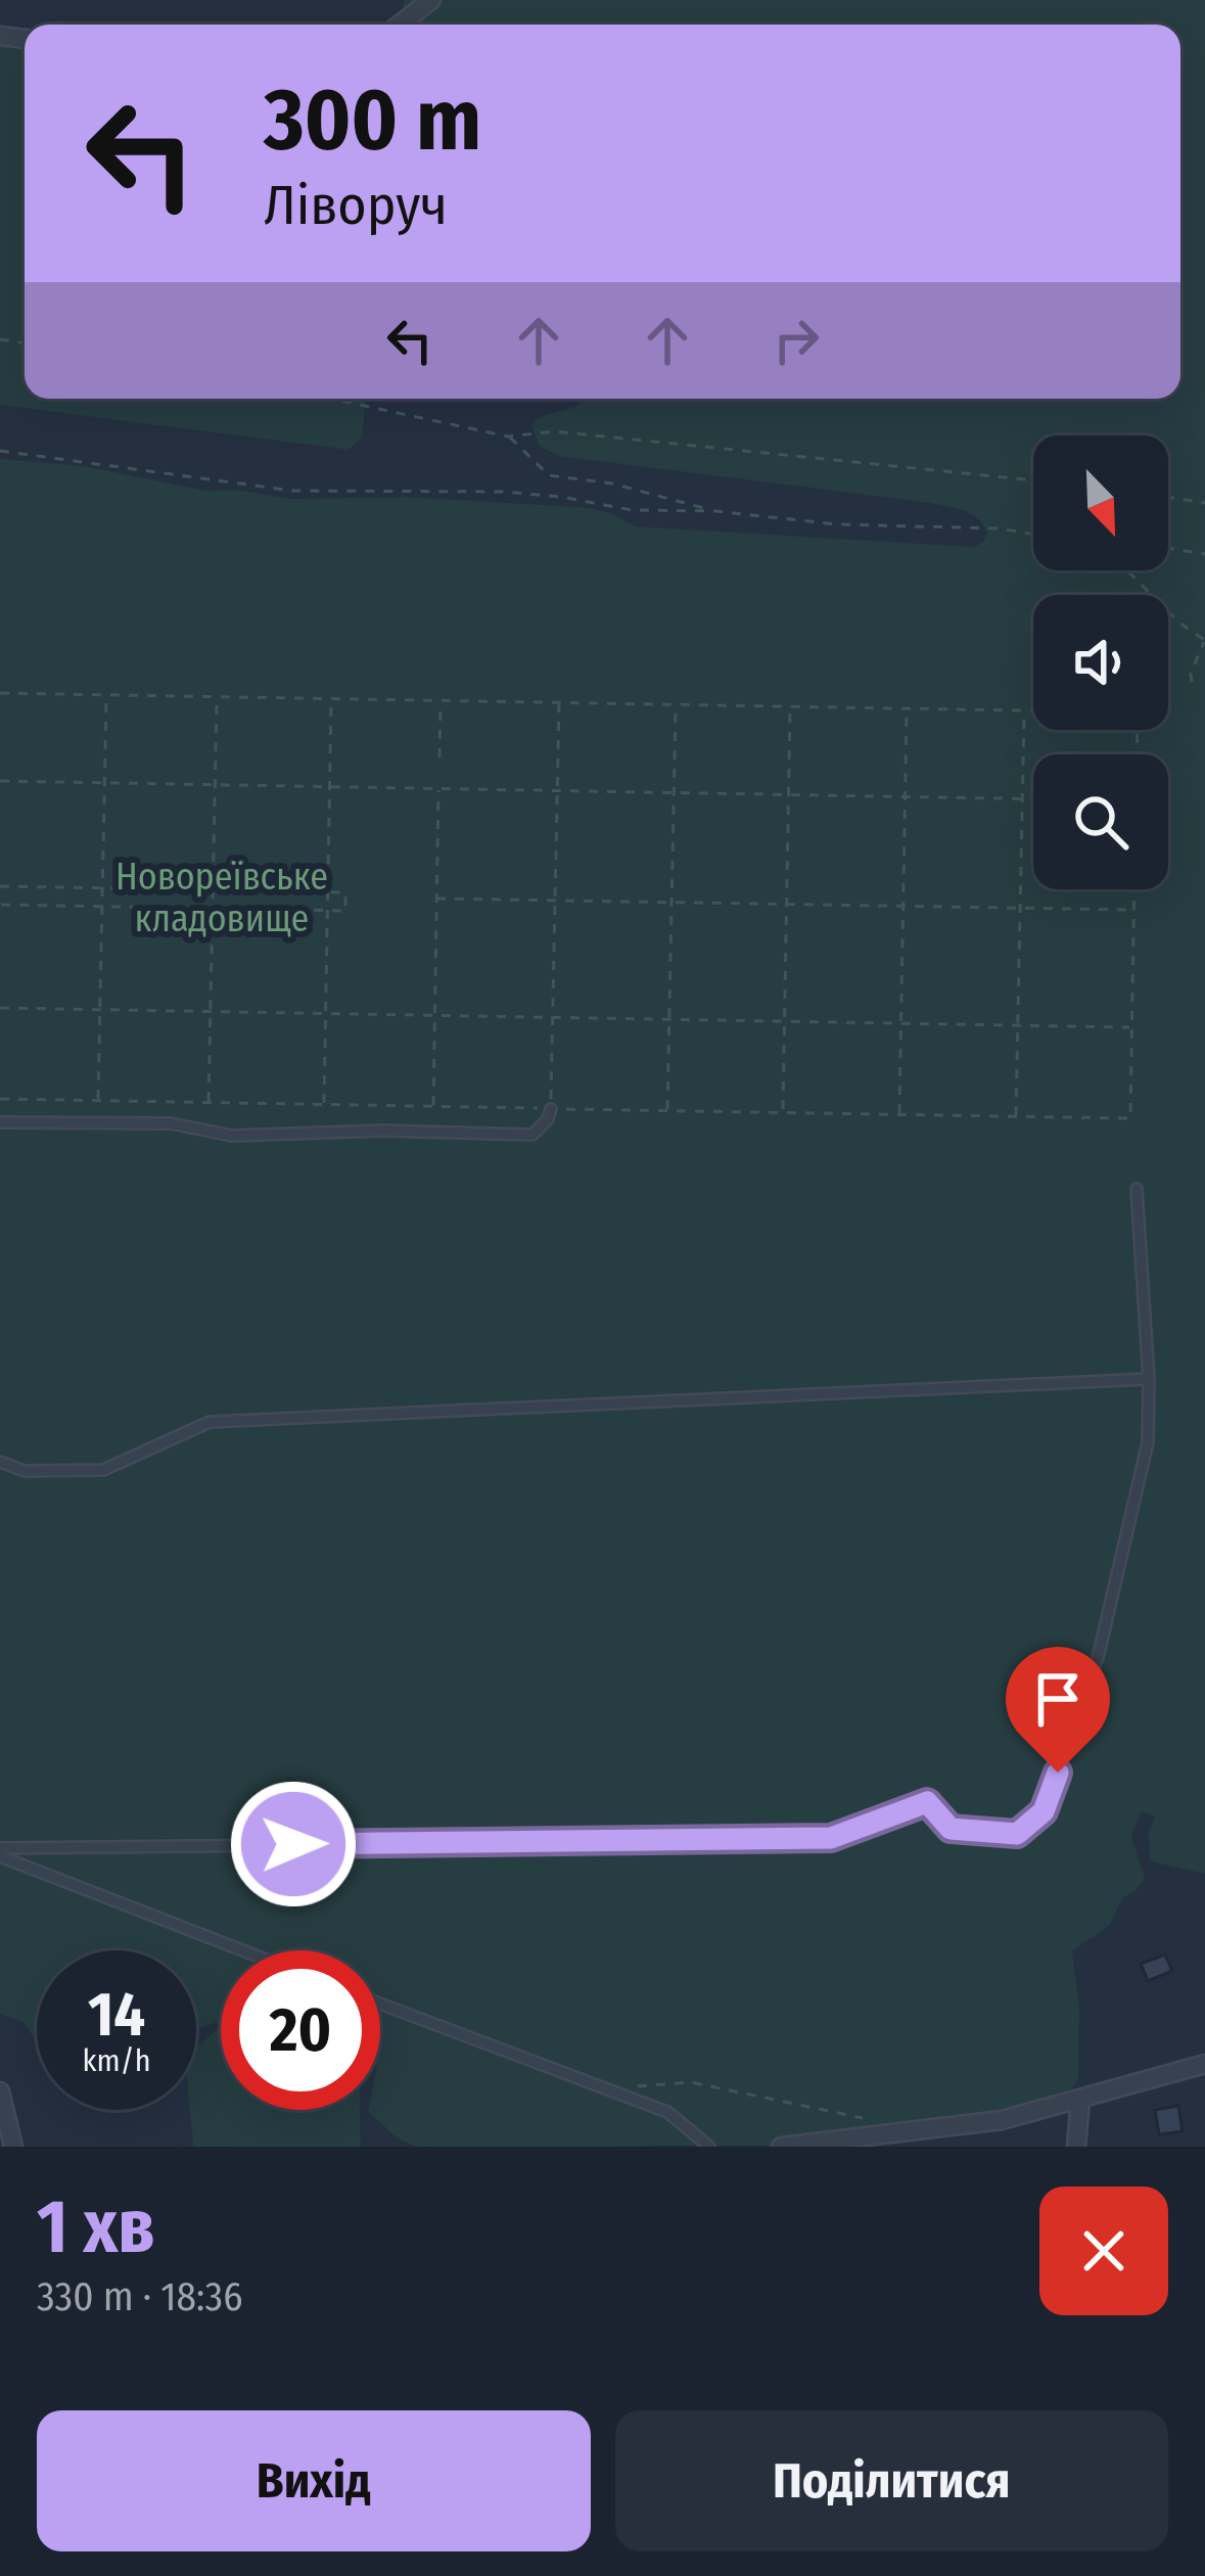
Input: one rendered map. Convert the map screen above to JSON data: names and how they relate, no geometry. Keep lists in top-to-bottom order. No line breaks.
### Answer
{"parks":["Новореївське кладовище"],"north":"bottom right","page":{"turn":["300 m","Ліворуч"],"speed":"14 km/h","limit":"20","heading":["1 хв","330 m · 18:36"],"buttons":["Вихід","Поділитися"]}}
